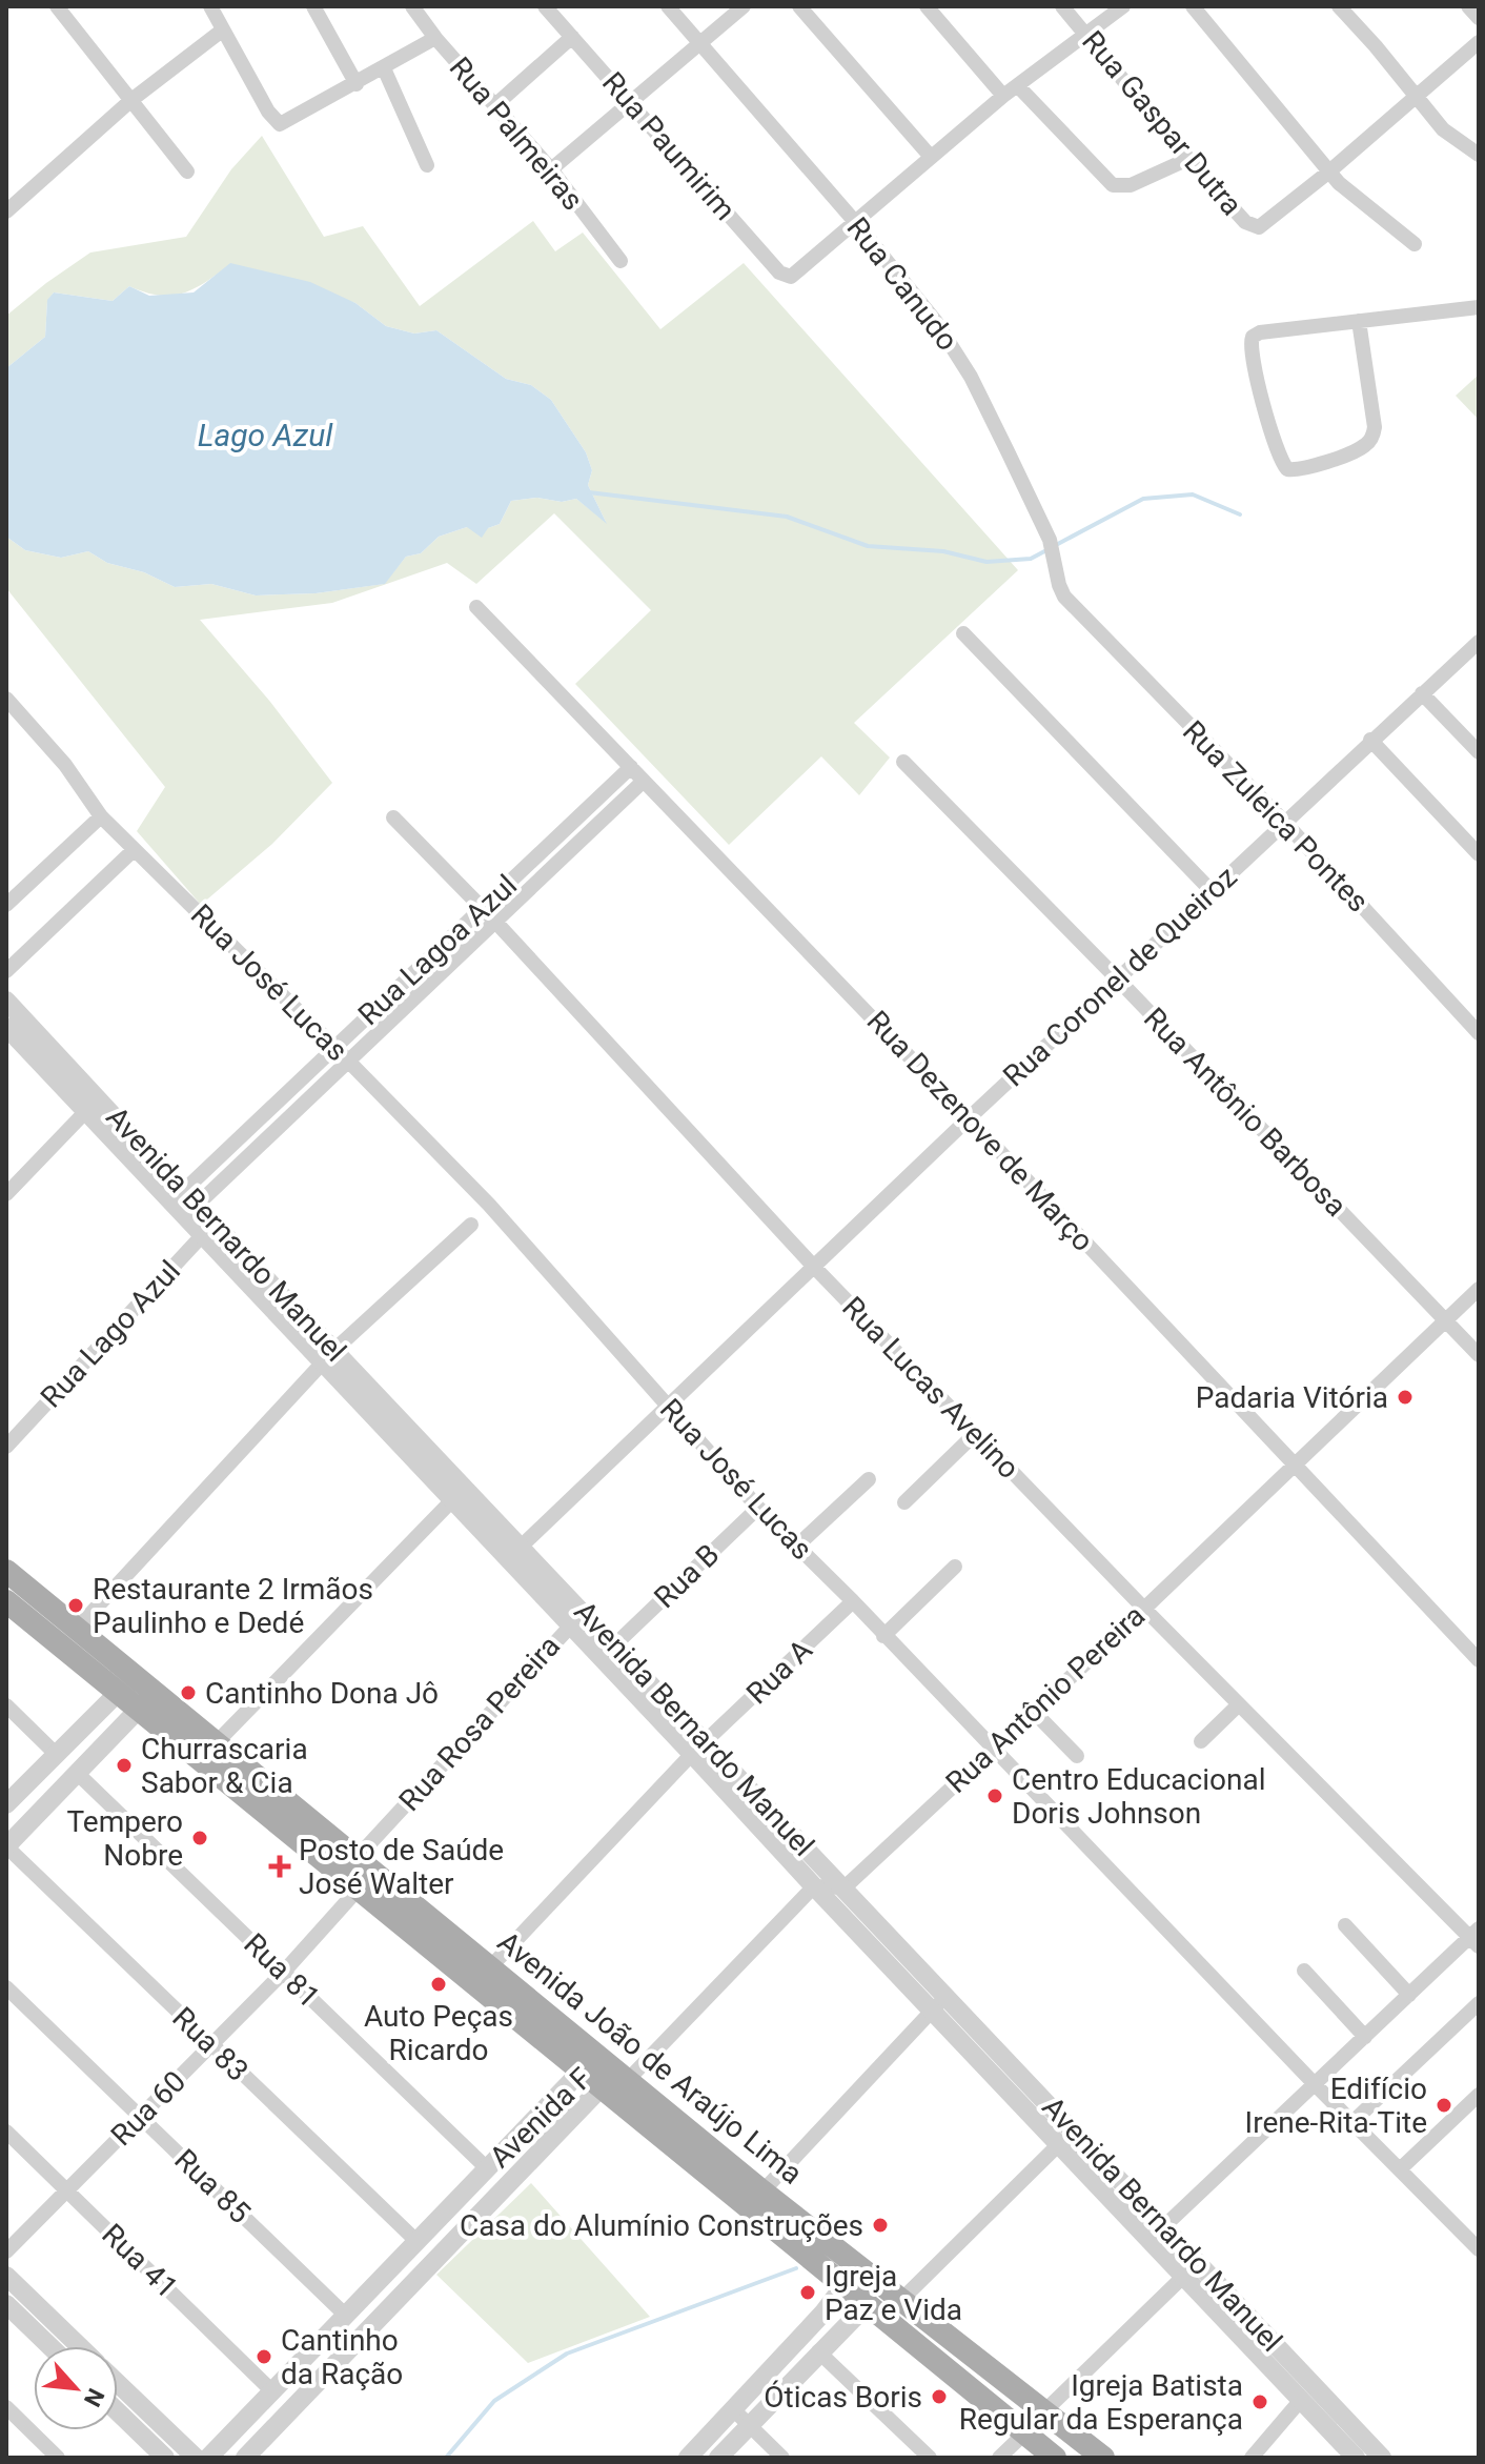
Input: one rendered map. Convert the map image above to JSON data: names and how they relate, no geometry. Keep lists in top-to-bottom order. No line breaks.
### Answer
{"streets":{"main road":["Avenida João de Araújo Lima"],"street":["Rua Gaspar Dutra","Rua Palmeiras","Rua Paumirim","Rua Canudo","Rua Zuleica Pontes","Rua Lagoa Azul","Rua Coronel de Queiroz","Rua José Lucas","Rua Antônio Barbosa","Rua Dezenove de Março","Avenida Bernardo Manuel","Rua Lago Azul","Rua Lucas Avelino","Rua B","Rua A","Rua Antônio Pereira","Rua Rosa Pereira","Rua 81","Rua 83","Rua 60","Avenida F","Rua 85","Rua 41"]},"crossings":[["Rua Paumirim","Rua Canudo"],["Rua Canudo","Rua Zuleica Pontes"],["Rua Zuleica Pontes","Rua Coronel de Queiroz"],["Rua Lagoa Azul","Rua José Lucas"],["Rua Lagoa Azul","Rua Dezenove de Março"],["Rua Lagoa Azul","Avenida Bernardo Manuel"],["Rua Lagoa Azul","Rua Lucas Avelino"],["Rua Coronel de Queiroz","Rua José Lucas"],["Rua Coronel de Queiroz","Rua Antônio Barbosa"],["Rua Coronel de Queiroz","Rua Dezenove de Março"],["Rua Coronel de Queiroz","Avenida Bernardo Manuel"],["Rua Coronel de Queiroz","Rua Lucas Avelino"],["Rua José Lucas","Rua B"],["Rua José Lucas","Rua A"],["Rua José Lucas","Rua Antônio Pereira"],["Rua Antônio Barbosa","Rua Antônio Pereira"],["Rua Dezenove de Março","Rua Antônio Pereira"],["Avenida Bernardo Manuel","Rua Lago Azul"],["Avenida Bernardo Manuel","Rua B"],["Avenida Bernardo Manuel","Rua A"],["Avenida Bernardo Manuel","Rua Antônio Pereira"],["Avenida Bernardo Manuel","Rua Rosa Pereira"],["Rua Lucas Avelino","Rua Antônio Pereira"],["Rua A","Avenida João de Araújo Lima"],["Rua Rosa Pereira","Avenida João de Araújo Lima"],["Rua 81","Rua 60"],["Rua 81","Avenida F"],["Rua 83","Rua 60"],["Rua 83","Avenida F"],["Avenida João de Araújo Lima","Rua 60"],["Avenida João de Araújo Lima","Avenida F"],["Rua 60","Rua 85"],["Rua 60","Rua 41"],["Avenida F","Rua 85"],["Avenida F","Rua 41"]],"water":["Lago Azul"],"places":{"other":["Padaria Vitória","Restaurante 2 Irmãos Paulinho e Dedé","Cantinho Dona Jô","Churrascaria Sabor & Cia","Centro Educacional Doris Johnson","Tempero Nobre","Auto Peças Ricardo","Edifício Irene-Rita-Tite","Casa do Alumínio Construções","Igreja Paz e Vida","Cantinho da Ração","Óticas Boris","Igreja Batista Regular da Esperança"],"health":["Posto de Saúde José Walter"]},"north":"bottom right"}
